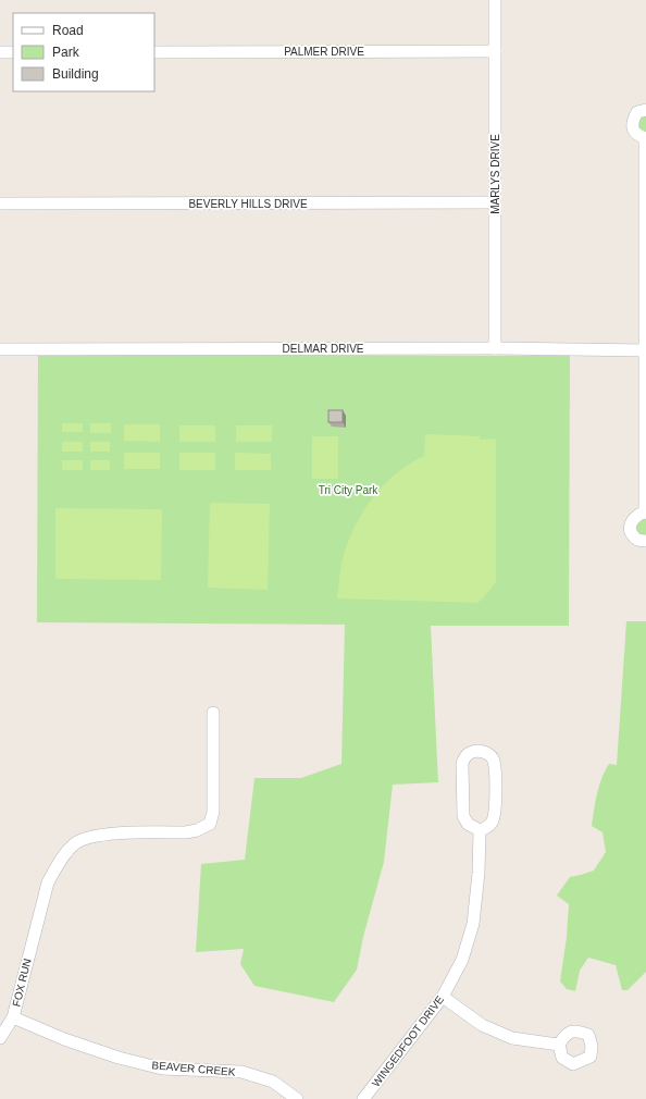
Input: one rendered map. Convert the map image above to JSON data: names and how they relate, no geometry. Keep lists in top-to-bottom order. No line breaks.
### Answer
{"streets":{"street":["PALMER DRIVE","MARLYS DRIVE","BEVERLY HILLS DRIVE","DELMAR DRIVE","FOX RUN","WINGEDFOOT DRIVE","BEAVER CREEK"]},"crossings":[["PALMER DRIVE","MARLYS DRIVE"],["MARLYS DRIVE","BEVERLY HILLS DRIVE"],["MARLYS DRIVE","DELMAR DRIVE"],["FOX RUN","BEAVER CREEK"]],"parks":["Tri City Park"],"legend":["Road","Park","Building"]}
